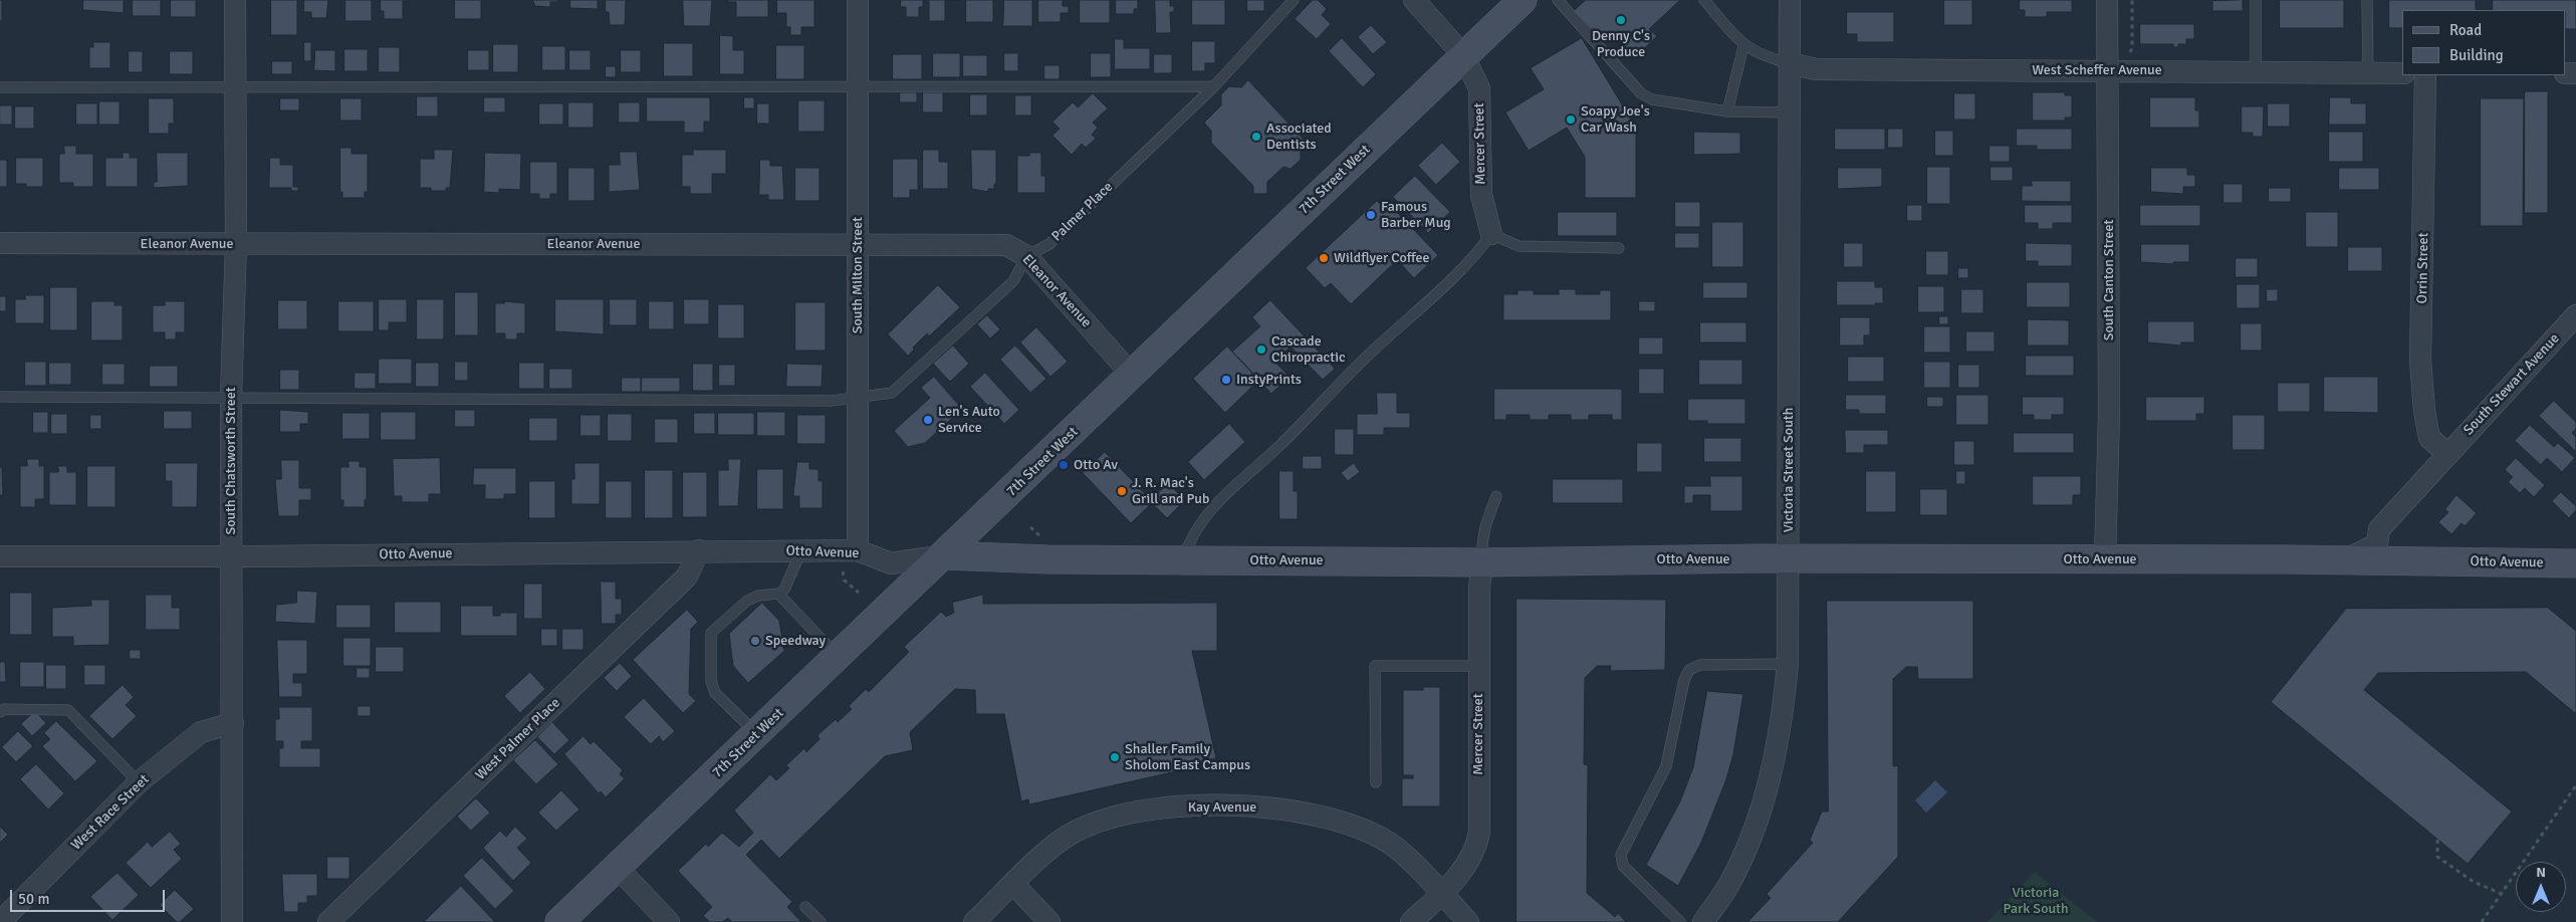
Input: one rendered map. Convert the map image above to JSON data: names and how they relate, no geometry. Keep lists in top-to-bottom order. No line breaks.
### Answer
{"streets":{"street":["West Scheffer Avenue","Mercer Street","7th Street West","Eleanor Avenue","Orrin Street","South Milton Street","South Canton Street","South Stewart Avenue","South Chatsworth Street","Victoria Street South","Otto Avenue","West Palmer Place","Kay Avenue","West Race Street"],"lane":["Palmer Place"]},"crossings":[["West Scheffer Avenue","South Canton Street"],["West Scheffer Avenue","Victoria Street South"],["Mercer Street","7th Street West"],["Mercer Street","Otto Avenue"],["Mercer Street","Kay Avenue"],["7th Street West","Eleanor Avenue"],["7th Street West","Otto Avenue"],["Palmer Place","Eleanor Avenue"],["Eleanor Avenue","South Milton Street"],["Eleanor Avenue","South Chatsworth Street"],["Orrin Street","South Stewart Avenue"],["South Milton Street","Otto Avenue"],["South Canton Street","Otto Avenue"],["South Stewart Avenue","Otto Avenue"],["South Chatsworth Street","Otto Avenue"],["South Chatsworth Street","West Race Street"],["Victoria Street South","Otto Avenue"],["Otto Avenue","West Palmer Place"]],"parks":["Victoria Park South"],"places":["Denny C's Produce","Soapy Joe's Car Wash","Associated Dentists","Famous Barber Mug","Wildflyer Coffee","Cascade Chiropractic","InstyPrints","Len's Auto Service","Otto Av","J. R. Mac's Grill and Pub","Speedway","Shaller Family Sholom East Campus"],"legend":["Road","Building"],"scale_bar":"50 m","north":"top"}
